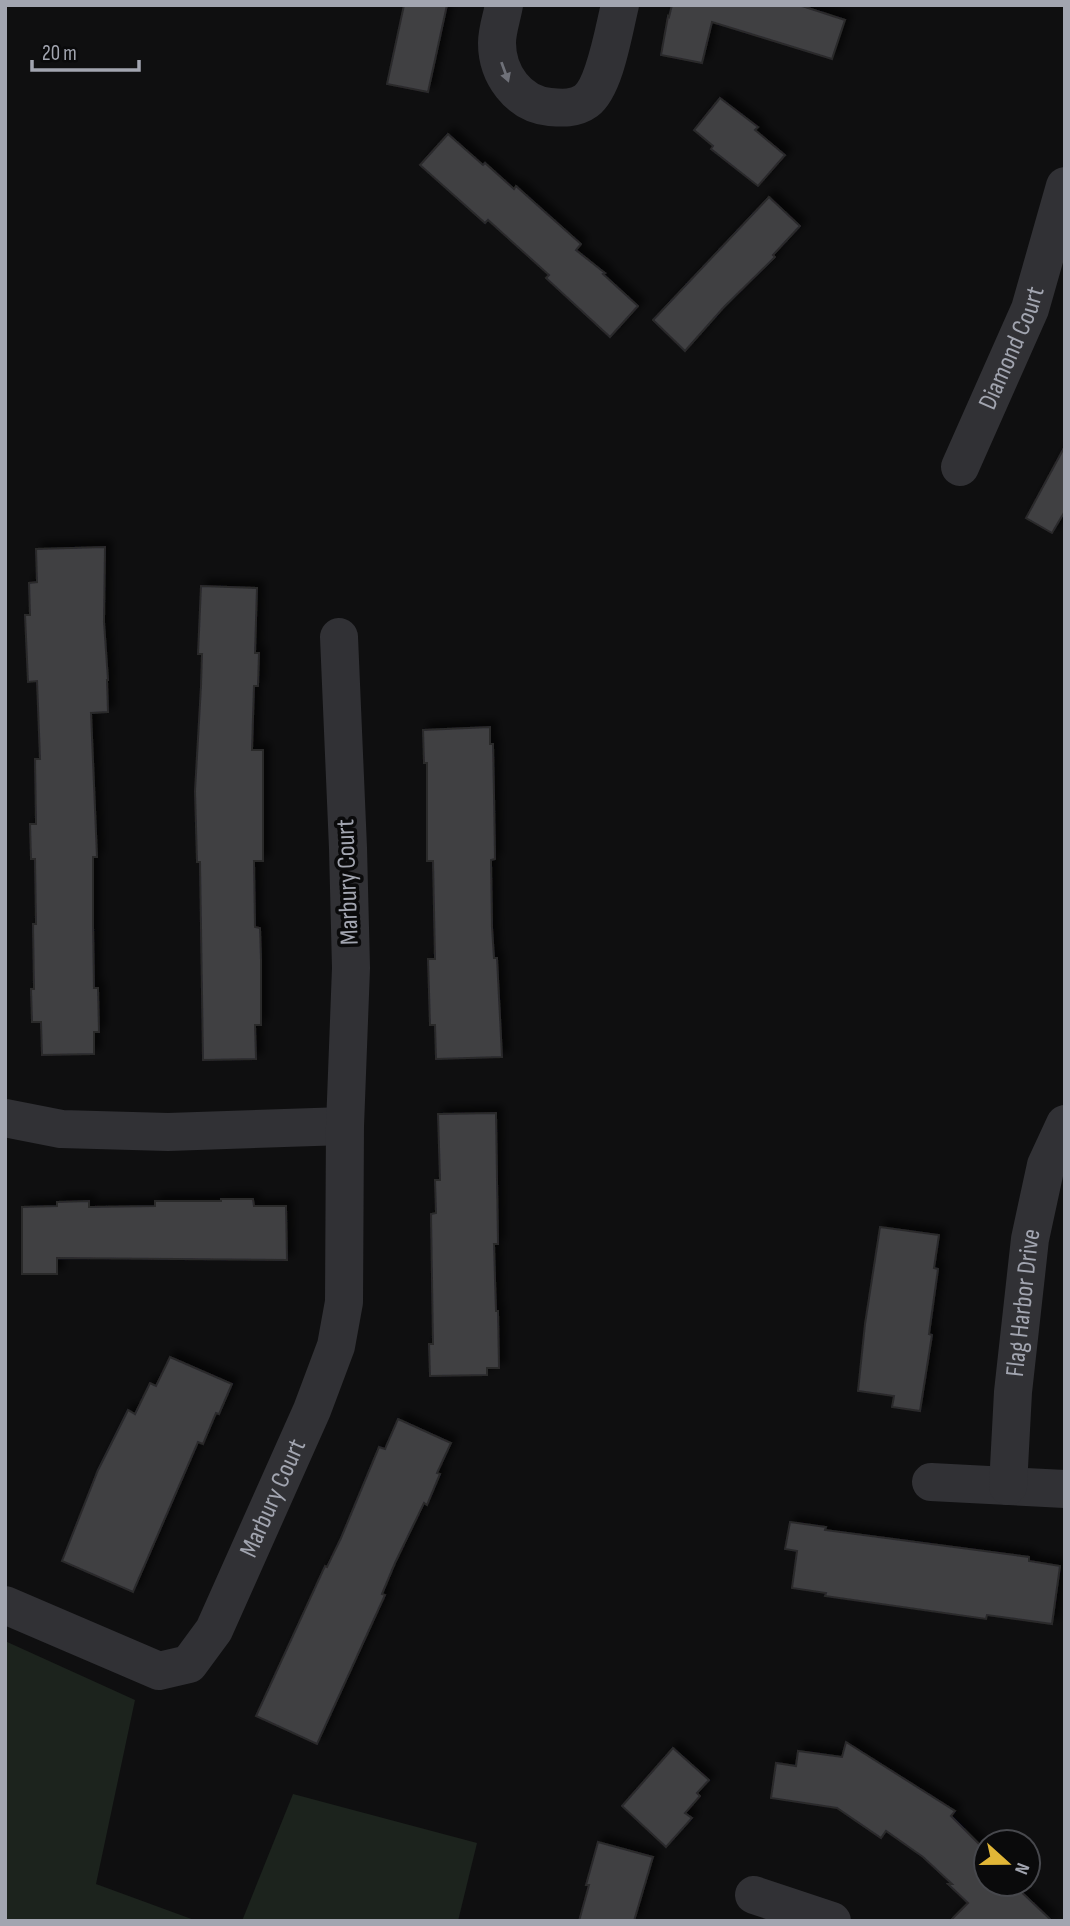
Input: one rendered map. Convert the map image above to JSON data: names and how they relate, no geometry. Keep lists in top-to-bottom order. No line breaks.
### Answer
{"streets":{"street":["Diamond Court","Marbury Court","Flag Harbor Drive"]},"scale_bar":"20 m","north":"right"}
